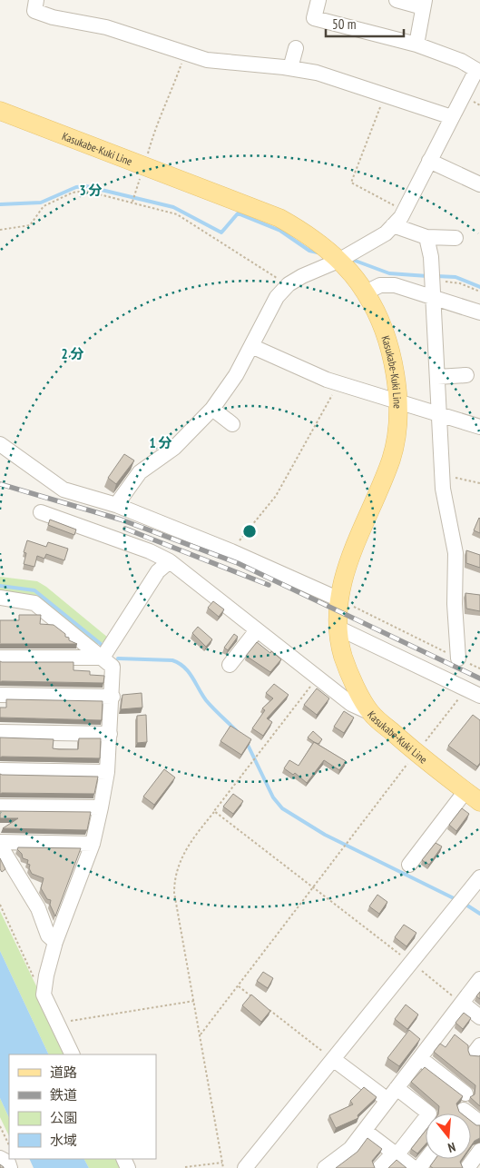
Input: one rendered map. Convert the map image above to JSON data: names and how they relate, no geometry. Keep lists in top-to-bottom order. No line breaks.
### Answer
{"streets":{"main road":["Kasukabe-Kuki Line"]},"legend":["道路","鉄道","公園","水域"],"scale_bar":"50 m","north":"bottom","rings":["3 分","2 分","1 分"]}
